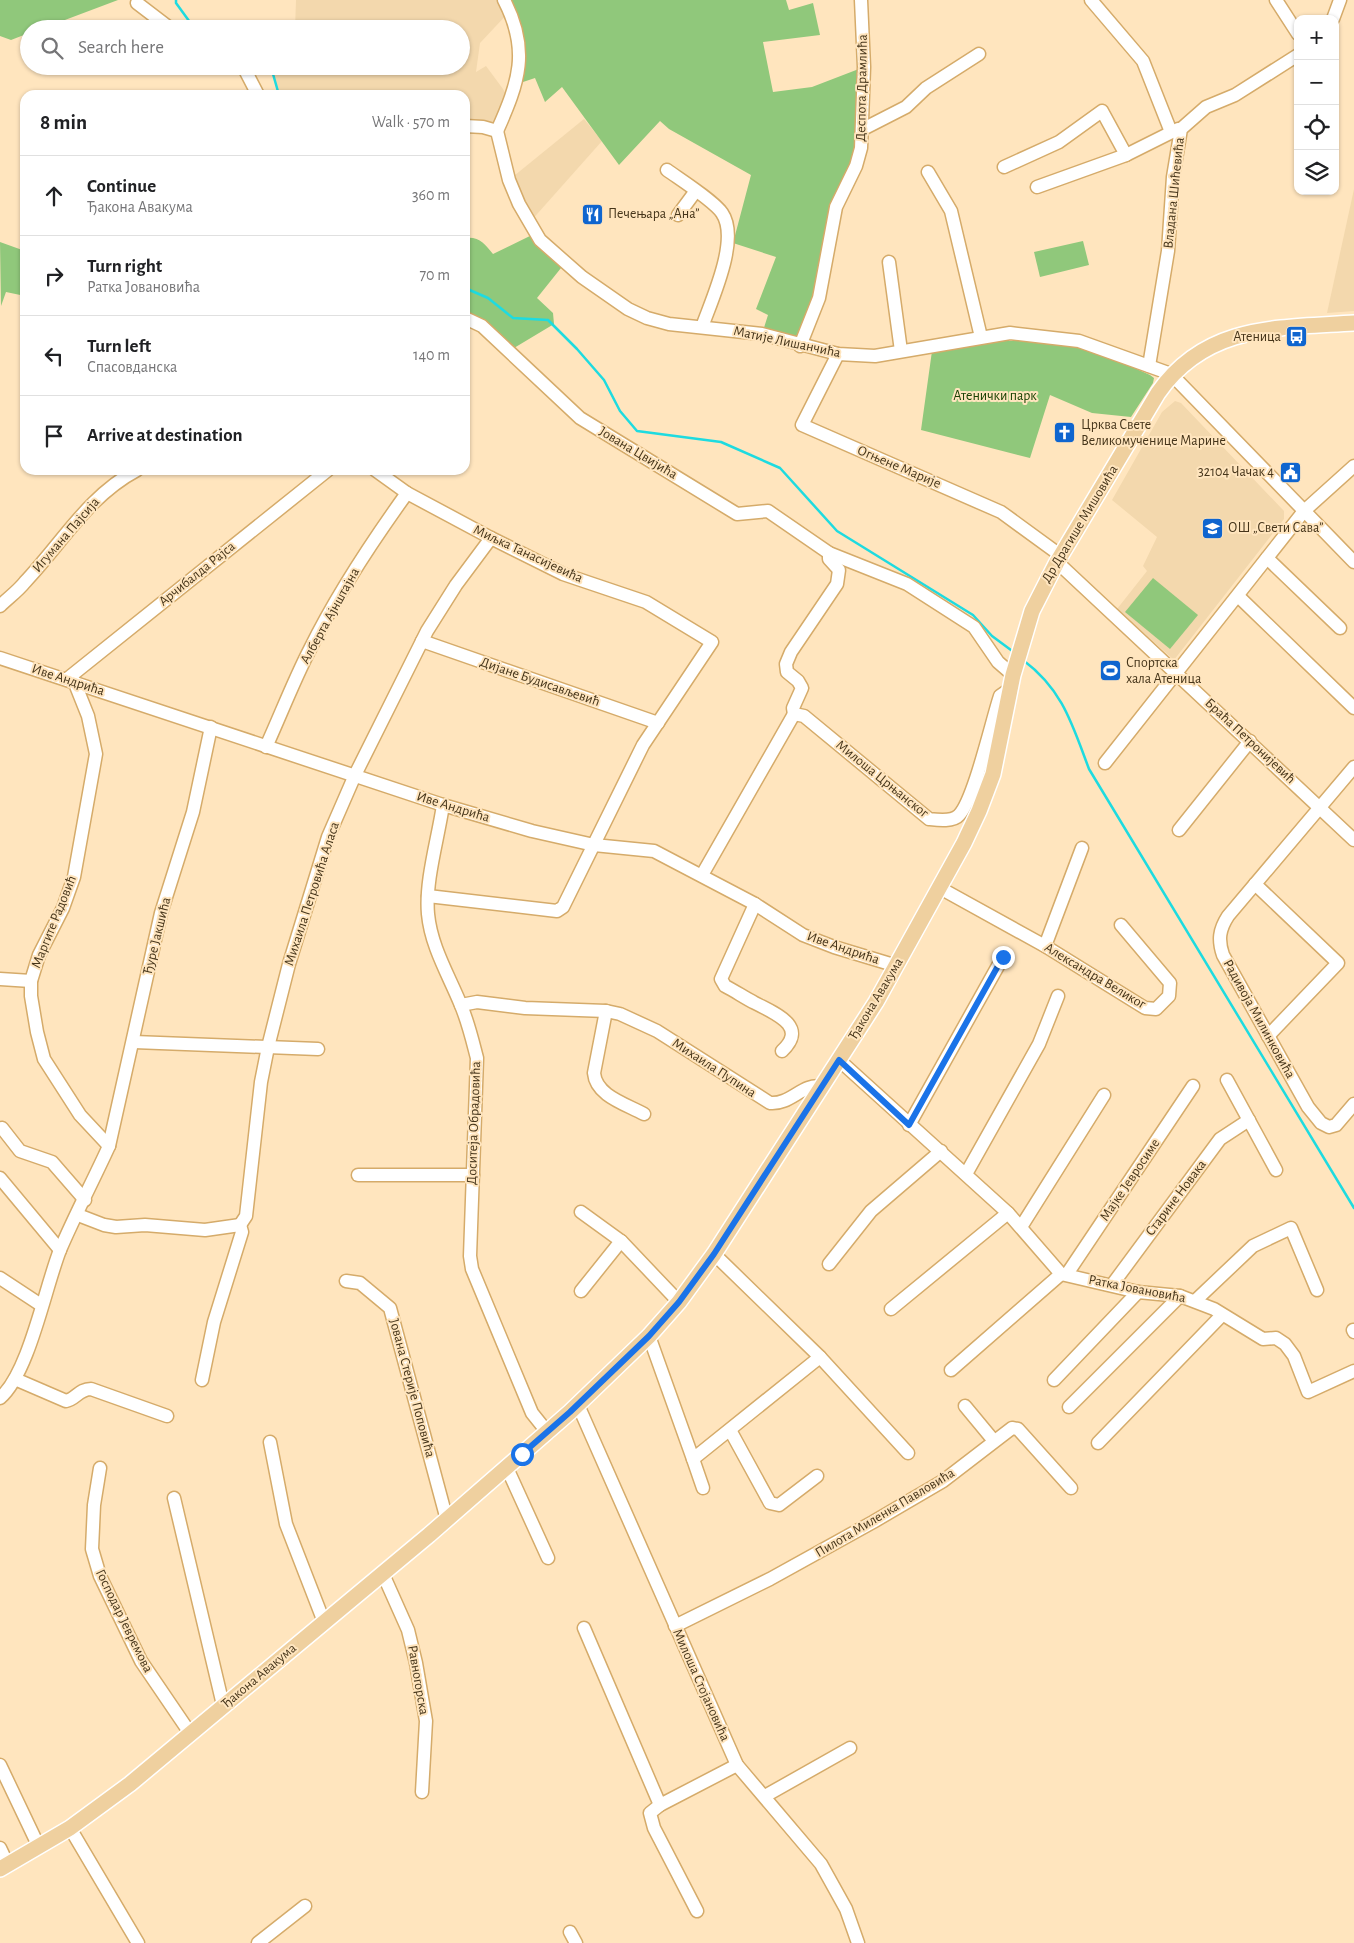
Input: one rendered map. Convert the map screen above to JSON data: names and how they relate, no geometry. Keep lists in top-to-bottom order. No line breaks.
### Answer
{"streets":{"main road":["Др Драгише Мишовића","Ђакона Авакума"],"street":["Деспота Драмлића","Владана Шићевића","Матије Лишанчића","Јована Цвијића","Огњене Марије","Игумана Пајсија","Миљка Танасијевића","Арчибалда Рајса","Алберта Ајнштајна","Иве Андрића","Дијане Будисављевић","Браћа Петронијевић","Милоша Црњанског","Михаила Петровића Аласа","Маргите Радовић","Ђуре Јакшића","Александра Великог","Радивоја Милинковића","Михаила Пупина","Доситеја Обрадовића","Мајке Јевросиме","Старине Новака","Ратка Јовановића","Јована Стерије Поповића","Пилота Миленка Павловића","Господар Јевремова","Равногорска","Милоша Стојановића"]},"crossings":[["Деспота Драмлића","Матије Лишанчића"],["Владана Шићевића","Матије Лишанчића"],["Матије Лишанчића","Огњене Марије"],["Матије Лишанчића","Др Драгише Мишовића"],["Јована Цвијића","Др Драгише Мишовића"],["Јована Цвијића","Милоша Црњанског"],["Јована Цвијића","Ђакона Авакума"],["Огњене Марије","Др Драгише Мишовића"],["Огњене Марије","Браћа Петронијевић"],["Др Драгише Мишовића","Браћа Петронијевић"],["Др Драгише Мишовића","Милоша Црњанског"],["Др Драгише Мишовића","Ђакона Авакума"],["Миљка Танасијевића","Алберта Ајнштајна"],["Миљка Танасијевића","Дијане Будисављевић"],["Миљка Танасијевића","Михаила Петровића Аласа"],["Арчибалда Рајса","Иве Андрића"],["Арчибалда Рајса","Маргите Радовић"],["Алберта Ајнштајна","Иве Андрића"],["Иве Андрића","Михаила Петровића Аласа"],["Иве Андрића","Маргите Радовић"],["Иве Андрића","Ђуре Јакшића"],["Иве Андрића","Ђакона Авакума"],["Иве Андрића","Доситеја Обрадовића"],["Дијане Будисављевић","Михаила Петровића Аласа"],["Браћа Петронијевић","Радивоја Милинковића"],["Милоша Црњанског","Ђакона Авакума"],["Маргите Радовић","Ђуре Јакшића"],["Александра Великог","Ђакона Авакума"],["Ђакона Авакума","Михаила Пупина"],["Ђакона Авакума","Доситеја Обрадовића"],["Ђакона Авакума","Јована Стерије Поповића"],["Ђакона Авакума","Господар Јевремова"],["Ђакона Авакума","Равногорска"],["Ђакона Авакума","Милоша Стојановића"],["Михаила Пупина","Доситеја Обрадовића"],["Мајке Јевросиме","Ратка Јовановића"],["Старине Новака","Ратка Јовановића"],["Пилота Миленка Павловића","Милоша Стојановића"]],"parks":["Атенички парк"],"places":{"restaurant":["Печењара „Ана”"],"bus stop":["Атеница"],"church":["Црква Свете Великомученице Марине"],"public building":["32104 Чачак 4"],"school or university":["ОШ „Свети Сава”"],"sports":["Спортска хала Атеница"]},"page":{"map_buttons":["+","−"],"search":"Search here","heading":["8 min","Walk · 570 m"],"list":[["Continue","Ђакона Авакума","360 m"],["Turn right","Ратка Јовановића","70 m"],["Turn left","Спасовданска","140 m"],"Arrive at destination"]}}
